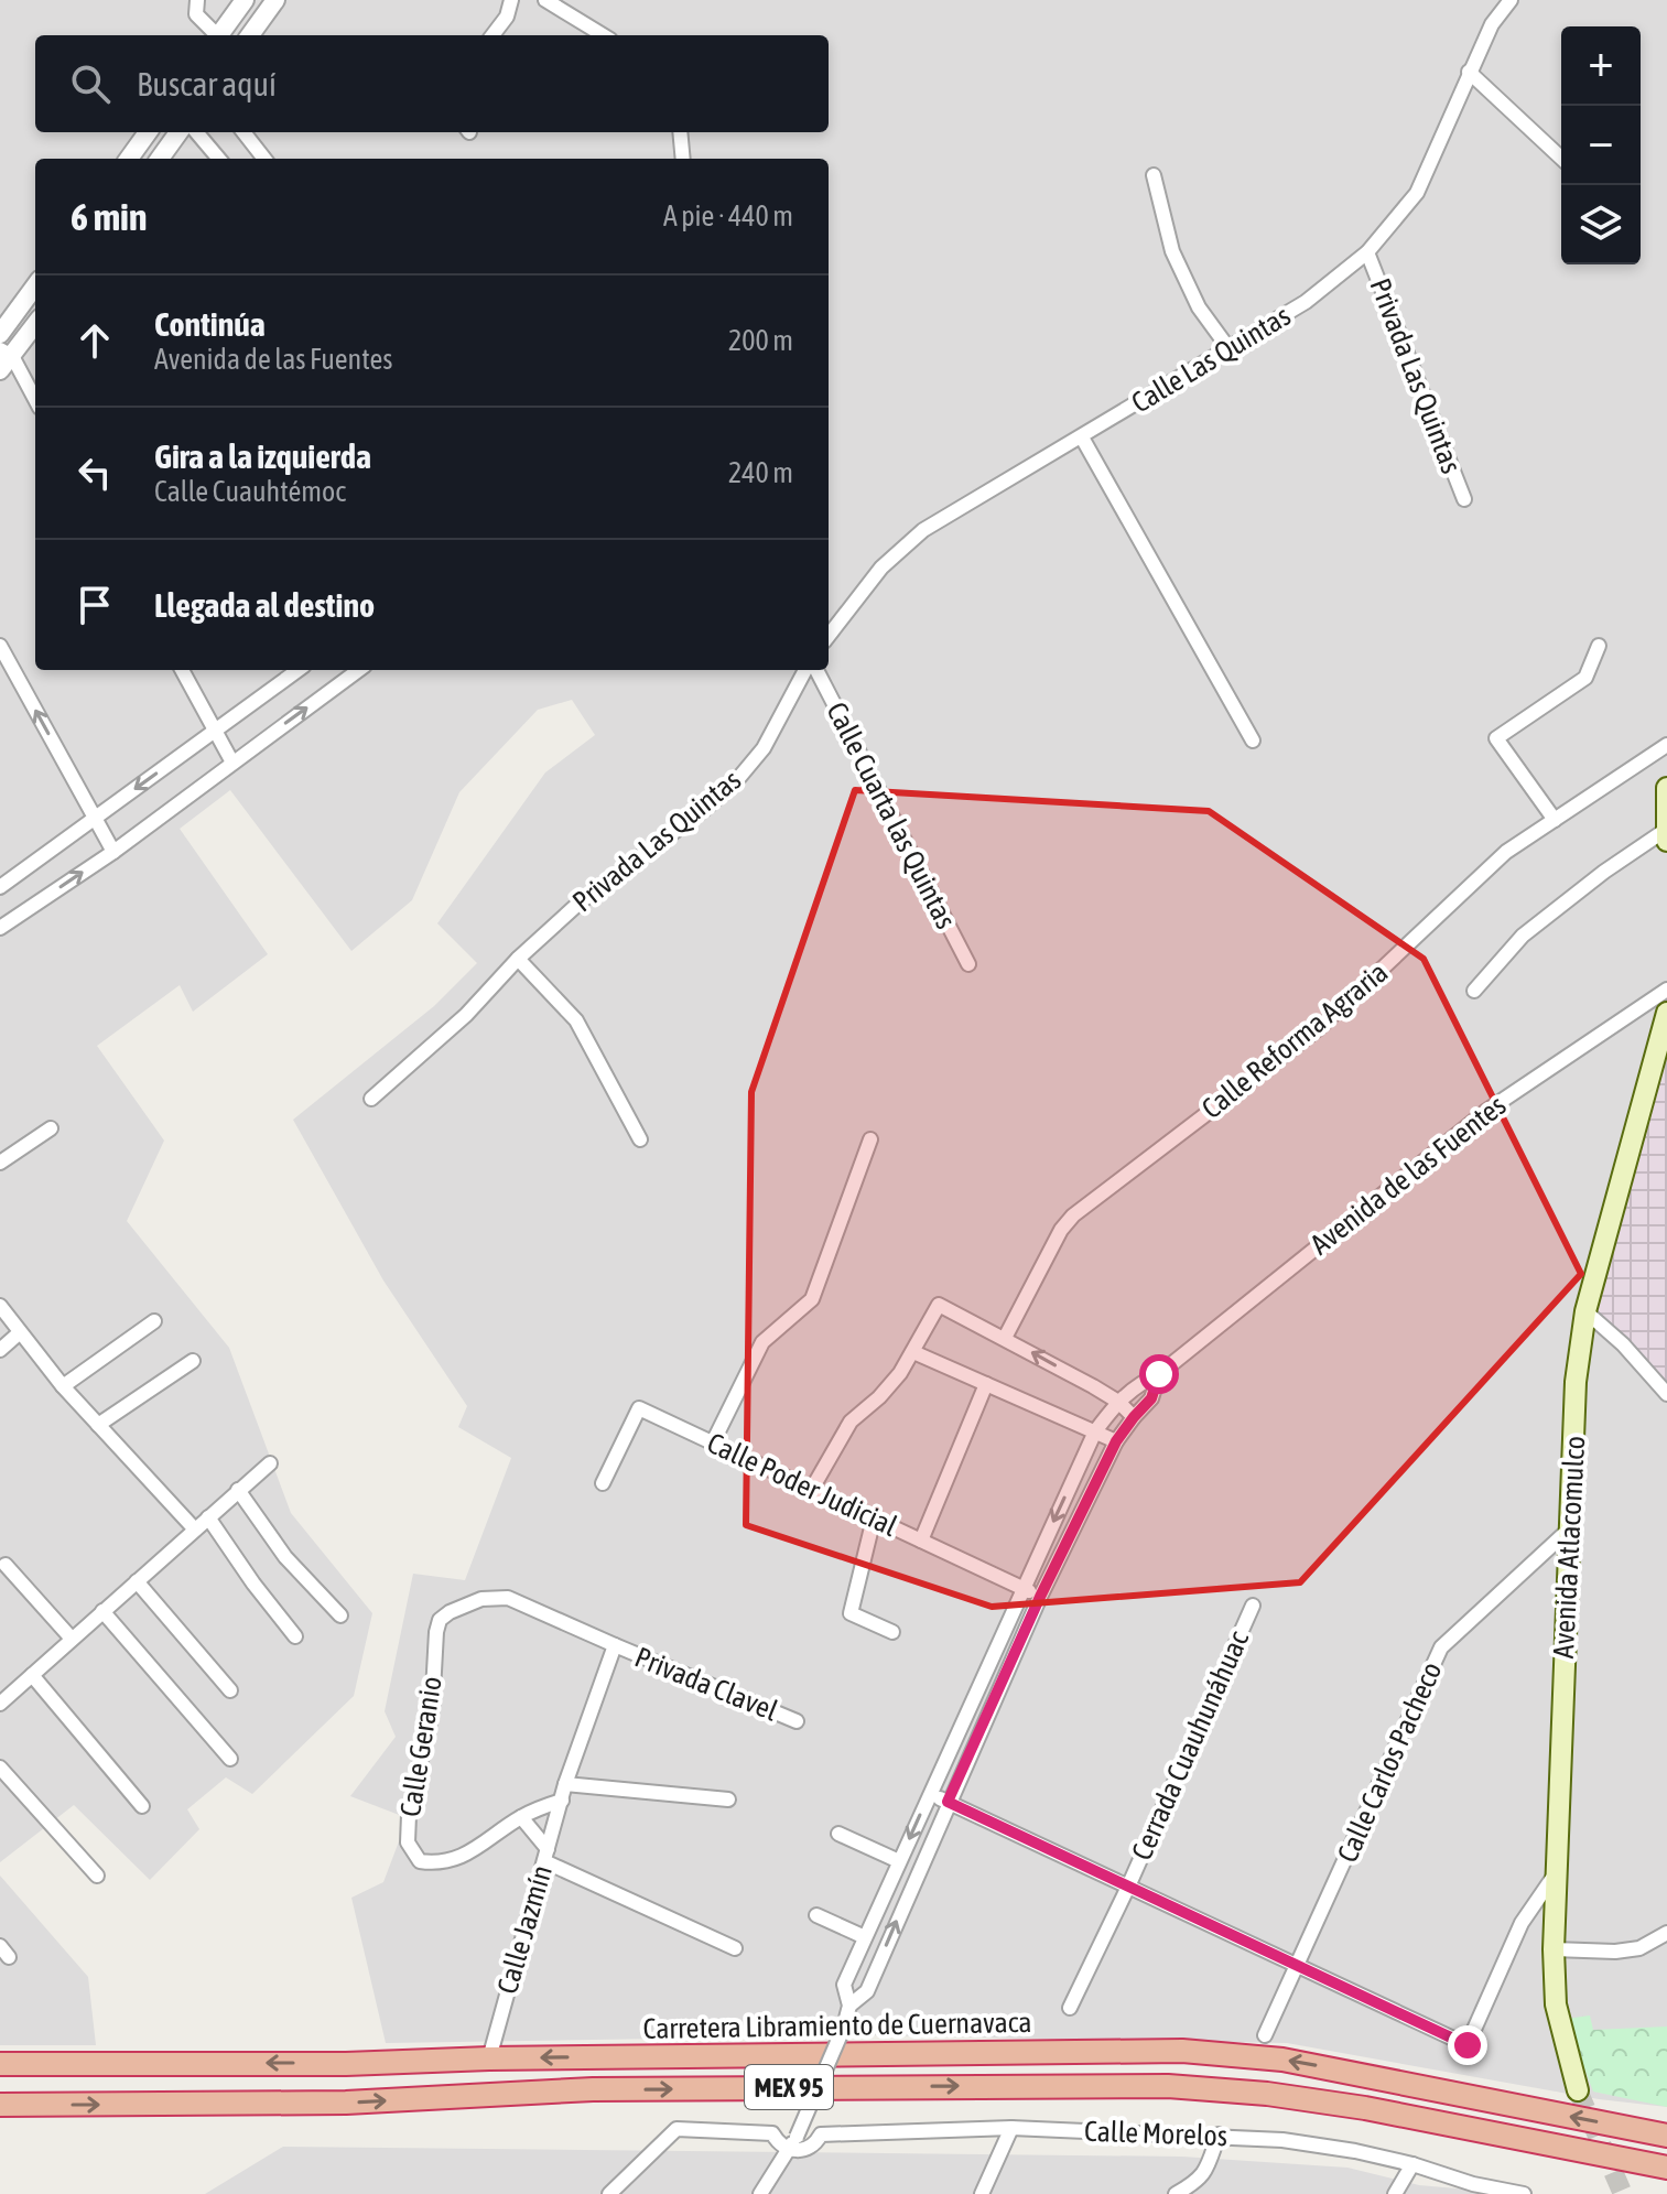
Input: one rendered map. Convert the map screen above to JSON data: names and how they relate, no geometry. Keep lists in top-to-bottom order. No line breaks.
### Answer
{"streets":{"highway":["Carretera Libramiento de Cuernavaca","MEX 95"],"main road":["Avenida Atlacomulco"],"street":["Calle Las Quintas","Privada Las Quintas","Calle Cuarta las Quintas","Calle Reforma Agraria","Avenida de las Fuentes","Calle Poder Judicial","Privada Clavel","Cerrada Cuauhunáhuac","Calle Geranio","Calle Carlos Pacheco","Calle Jazmín","Calle Morelos"]},"crossings":[["Calle Las Quintas","Privada Las Quintas"],["Avenida de las Fuentes","Calle Poder Judicial"],["Avenida de las Fuentes","Calle Morelos"],["Avenida Atlacomulco","Calle Carlos Pacheco"],["Privada Clavel","Calle Geranio"],["Privada Clavel","Calle Jazmín"],["Calle Geranio","Calle Jazmín"],["Calle Jazmín","Carretera Libramiento de Cuernavaca"]],"page":{"map_buttons":["+","−"],"search":"Buscar aquí","heading":["6 min","A pie · 440 m"],"list":[["Continúa","Avenida de las Fuentes","200 m"],["Gira a la izquierda","Calle Cuauhtémoc","240 m"],"Llegada al destino"]}}
